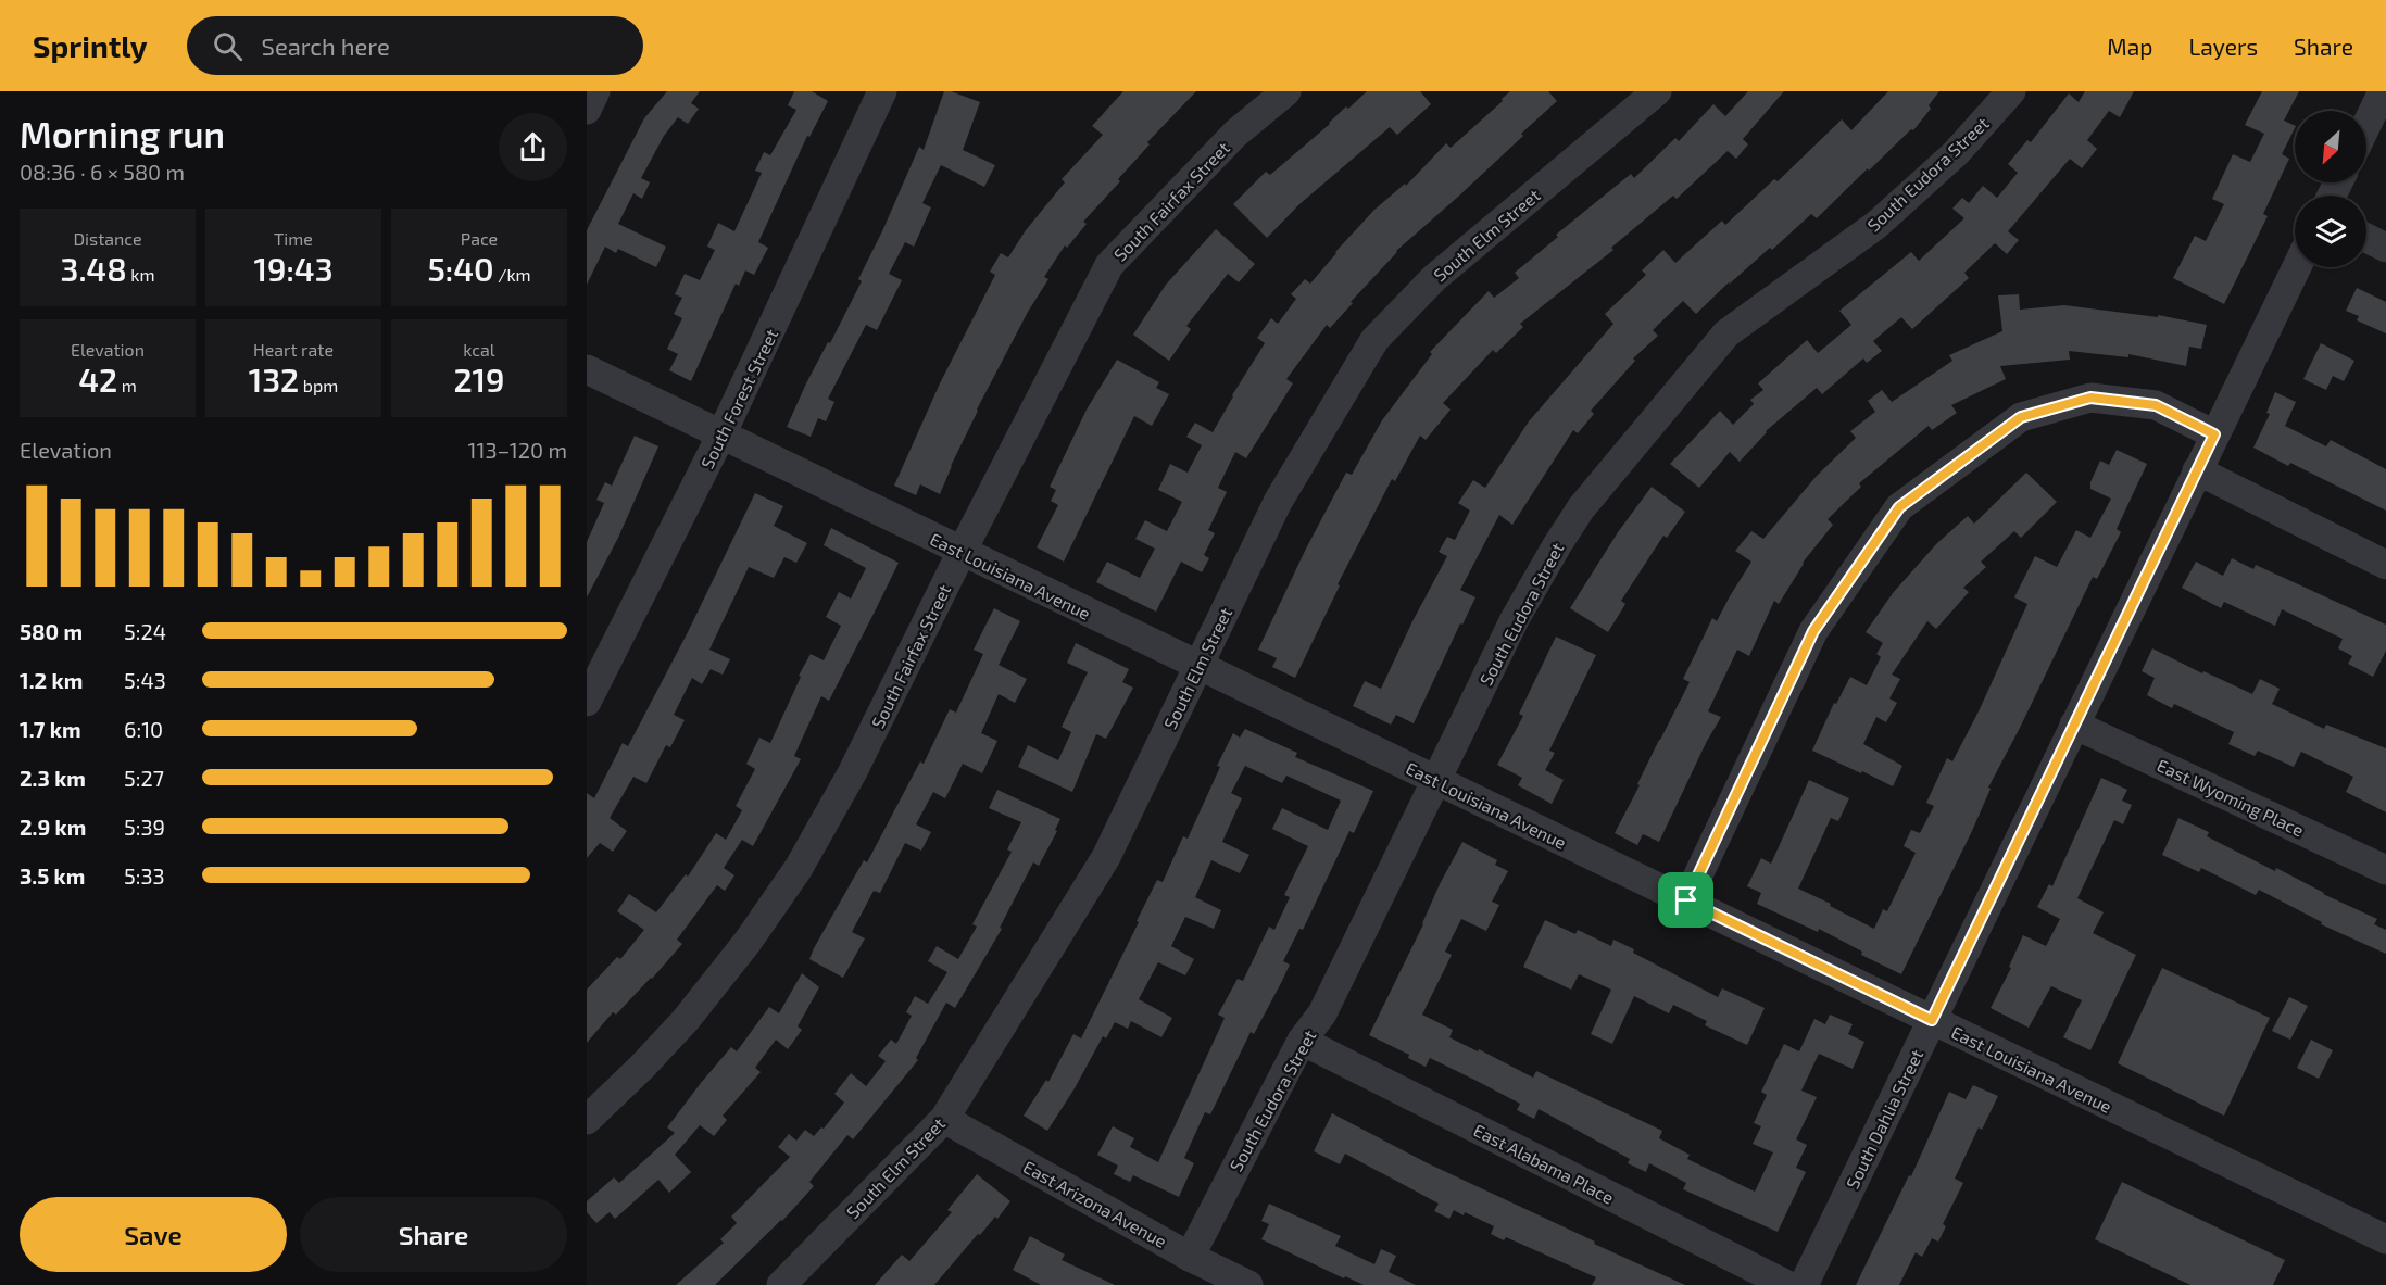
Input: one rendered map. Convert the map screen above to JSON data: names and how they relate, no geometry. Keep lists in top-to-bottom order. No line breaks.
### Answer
{"streets":{"street":["South Eudora Street","South Fairfax Street","South Elm Street","South Forest Street","East Louisiana Avenue","East Wyoming Place","South Dahlia Street","East Alabama Place","East Arizona Avenue"]},"crossings":[["South Eudora Street","East Louisiana Avenue"],["South Eudora Street","East Alabama Place"],["South Eudora Street","East Arizona Avenue"],["South Fairfax Street","East Louisiana Avenue"],["South Elm Street","East Louisiana Avenue"],["South Elm Street","East Arizona Avenue"],["South Forest Street","East Louisiana Avenue"],["East Louisiana Avenue","South Dahlia Street"],["East Wyoming Place","South Dahlia Street"]],"north":"bottom left","page":{"header":"Sprintly","search":"Search here","nav":["Map","Layers","Share"],"heading":["Morning run","08:36 · 6 × 580 m"],"stats":[["Distance","3.48 km"],["Time","19:43"],["Pace","5:40 /km"],["Elevation","42 m"],["Heart rate","132 bpm"],["kcal","219"]],"chart":["Elevation","113–120 m"],"list":[{"name":"580 m","note":"5:24"},{"name":"1.2 km","note":"5:43"},{"name":"1.7 km","note":"6:10"},{"name":"2.3 km","note":"5:27"},{"name":"2.9 km","note":"5:39"},{"name":"3.5 km","note":"5:33"}],"buttons":["Save","Share"]}}
